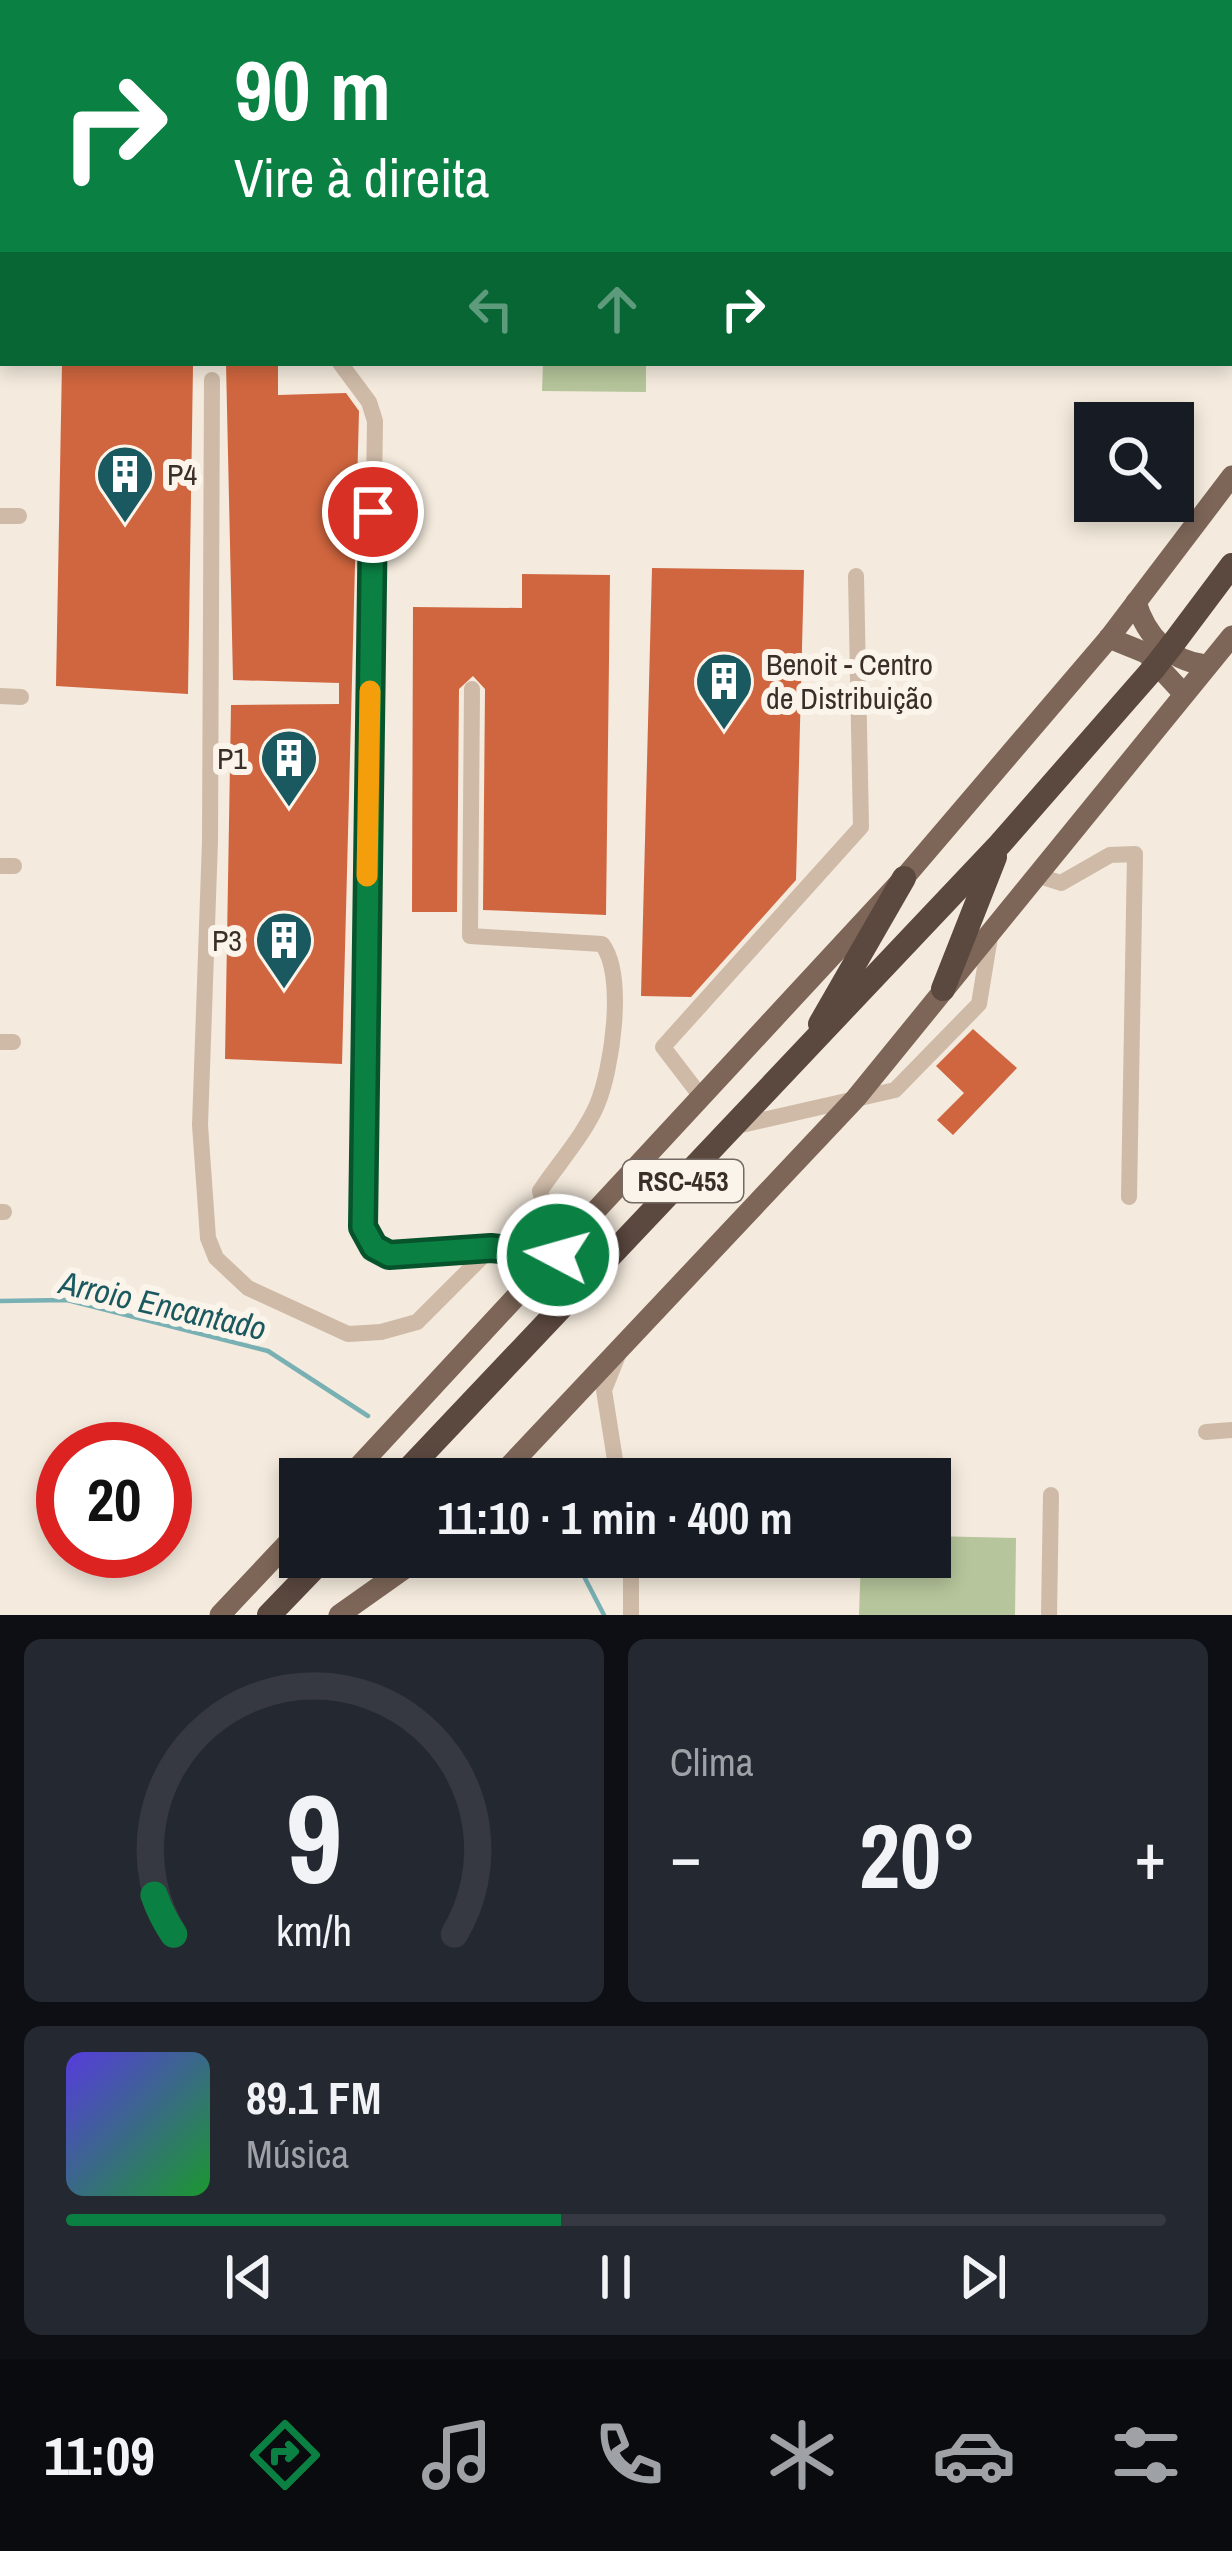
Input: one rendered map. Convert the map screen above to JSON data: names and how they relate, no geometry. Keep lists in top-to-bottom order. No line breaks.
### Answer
{"streets":{"highway":["RSC-453"]},"water":["Arroio Encantado"],"places":{"building":["P4","Benoit - Centro de Distribuição","P1","P3"]},"page":{"turn":["90 m","Vire à direita"],"limit":"20","trip":"11:10 · 1 min · 400 m","tile":"Clima","heat":["−","20°","+"],"song":["89.1 FM","Música"],"tabs":"11:09","gauge":["9","km/h"]}}
